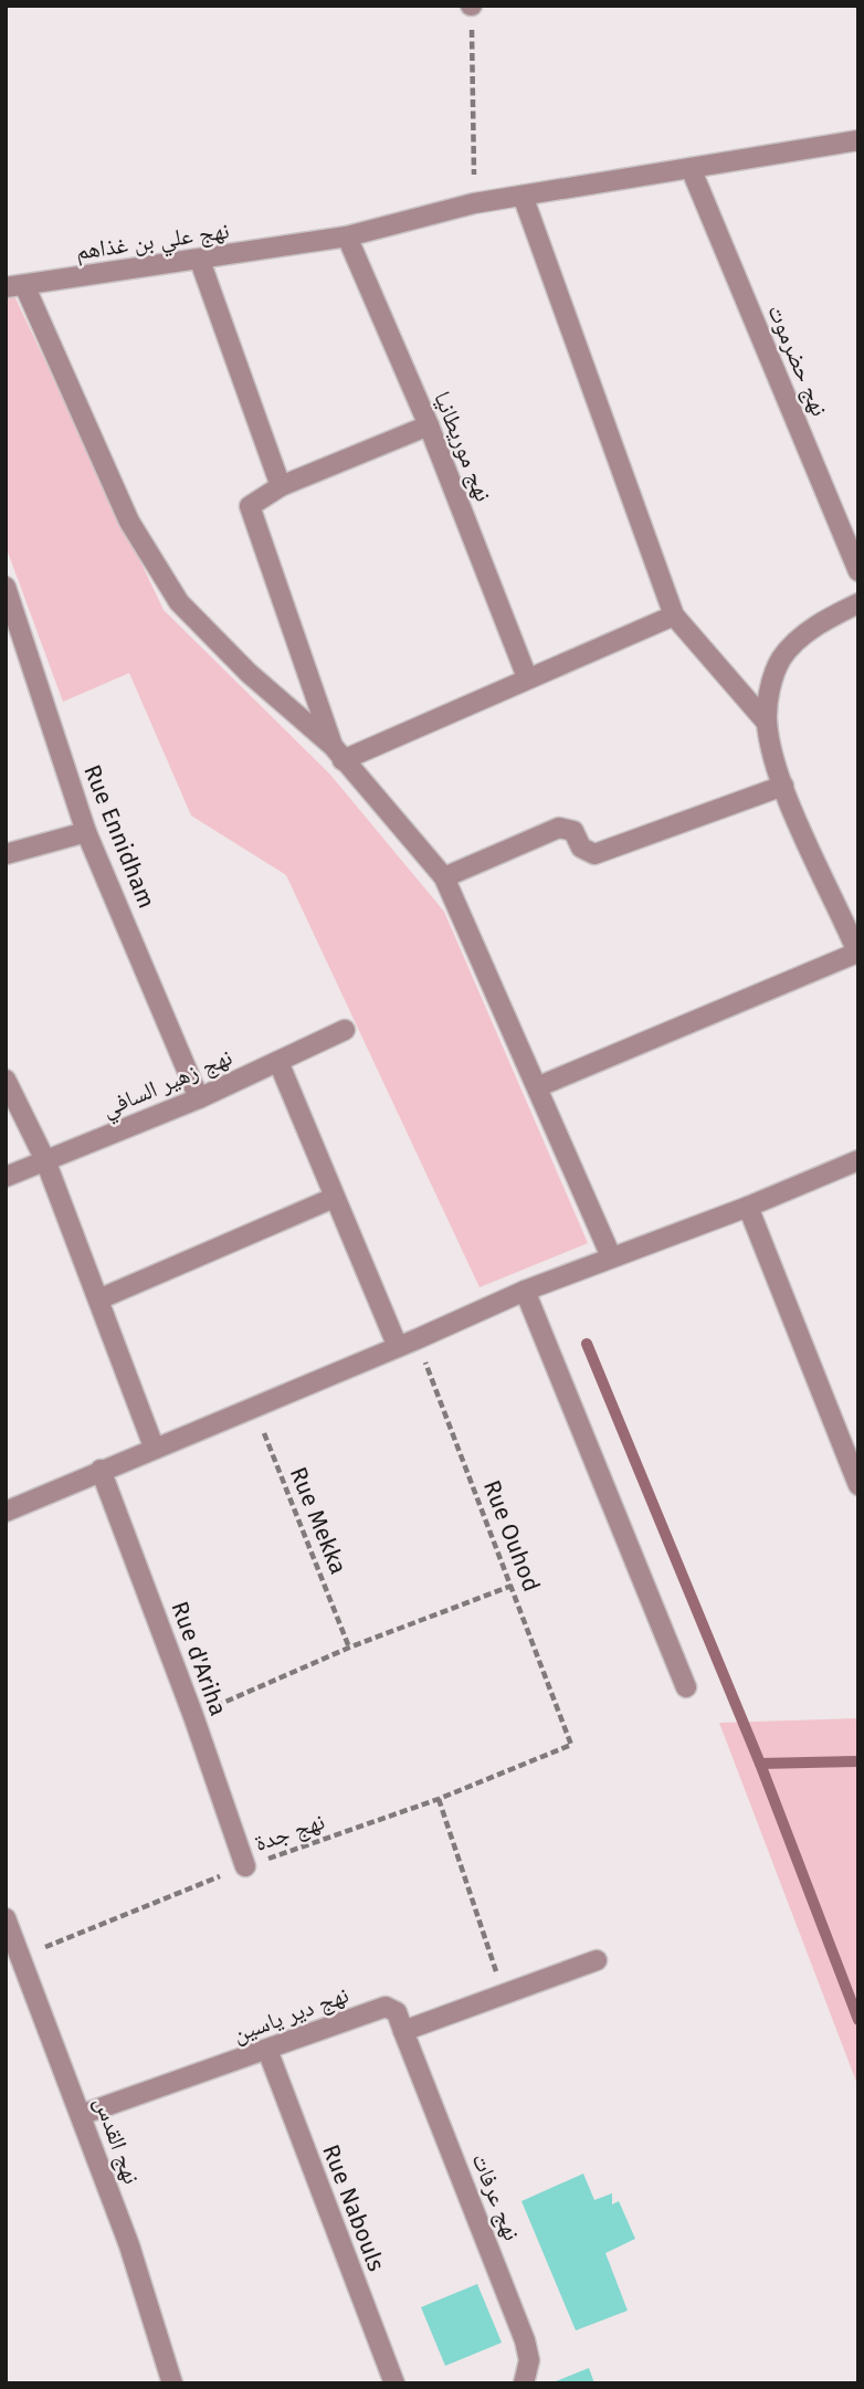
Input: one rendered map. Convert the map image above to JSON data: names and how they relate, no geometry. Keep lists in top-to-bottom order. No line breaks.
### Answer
{"streets":{"street":["نهج علي بن غذاهم","نهج حضرموت","نهج موريطانيا","Rue Ennidham","نهج زهير السافي","Rue d'Ariha","نهج دير ياسين","نهج القدس","نهج عرفات","Rue Nabouls"],"path":["Rue Mekka","Rue Ouhod","نهج جدة"]},"crossings":[["نهج علي بن غذاهم","نهج حضرموت"],["نهج علي بن غذاهم","نهج موريطانيا"],["Rue Ennidham","نهج زهير السافي"],["Rue Ouhod","نهج جدة"],["Rue d'Ariha","نهج جدة"],["نهج جدة","نهج القدس"],["نهج دير ياسين","نهج القدس"],["نهج دير ياسين","نهج عرفات"],["نهج دير ياسين","Rue Nabouls"]]}
